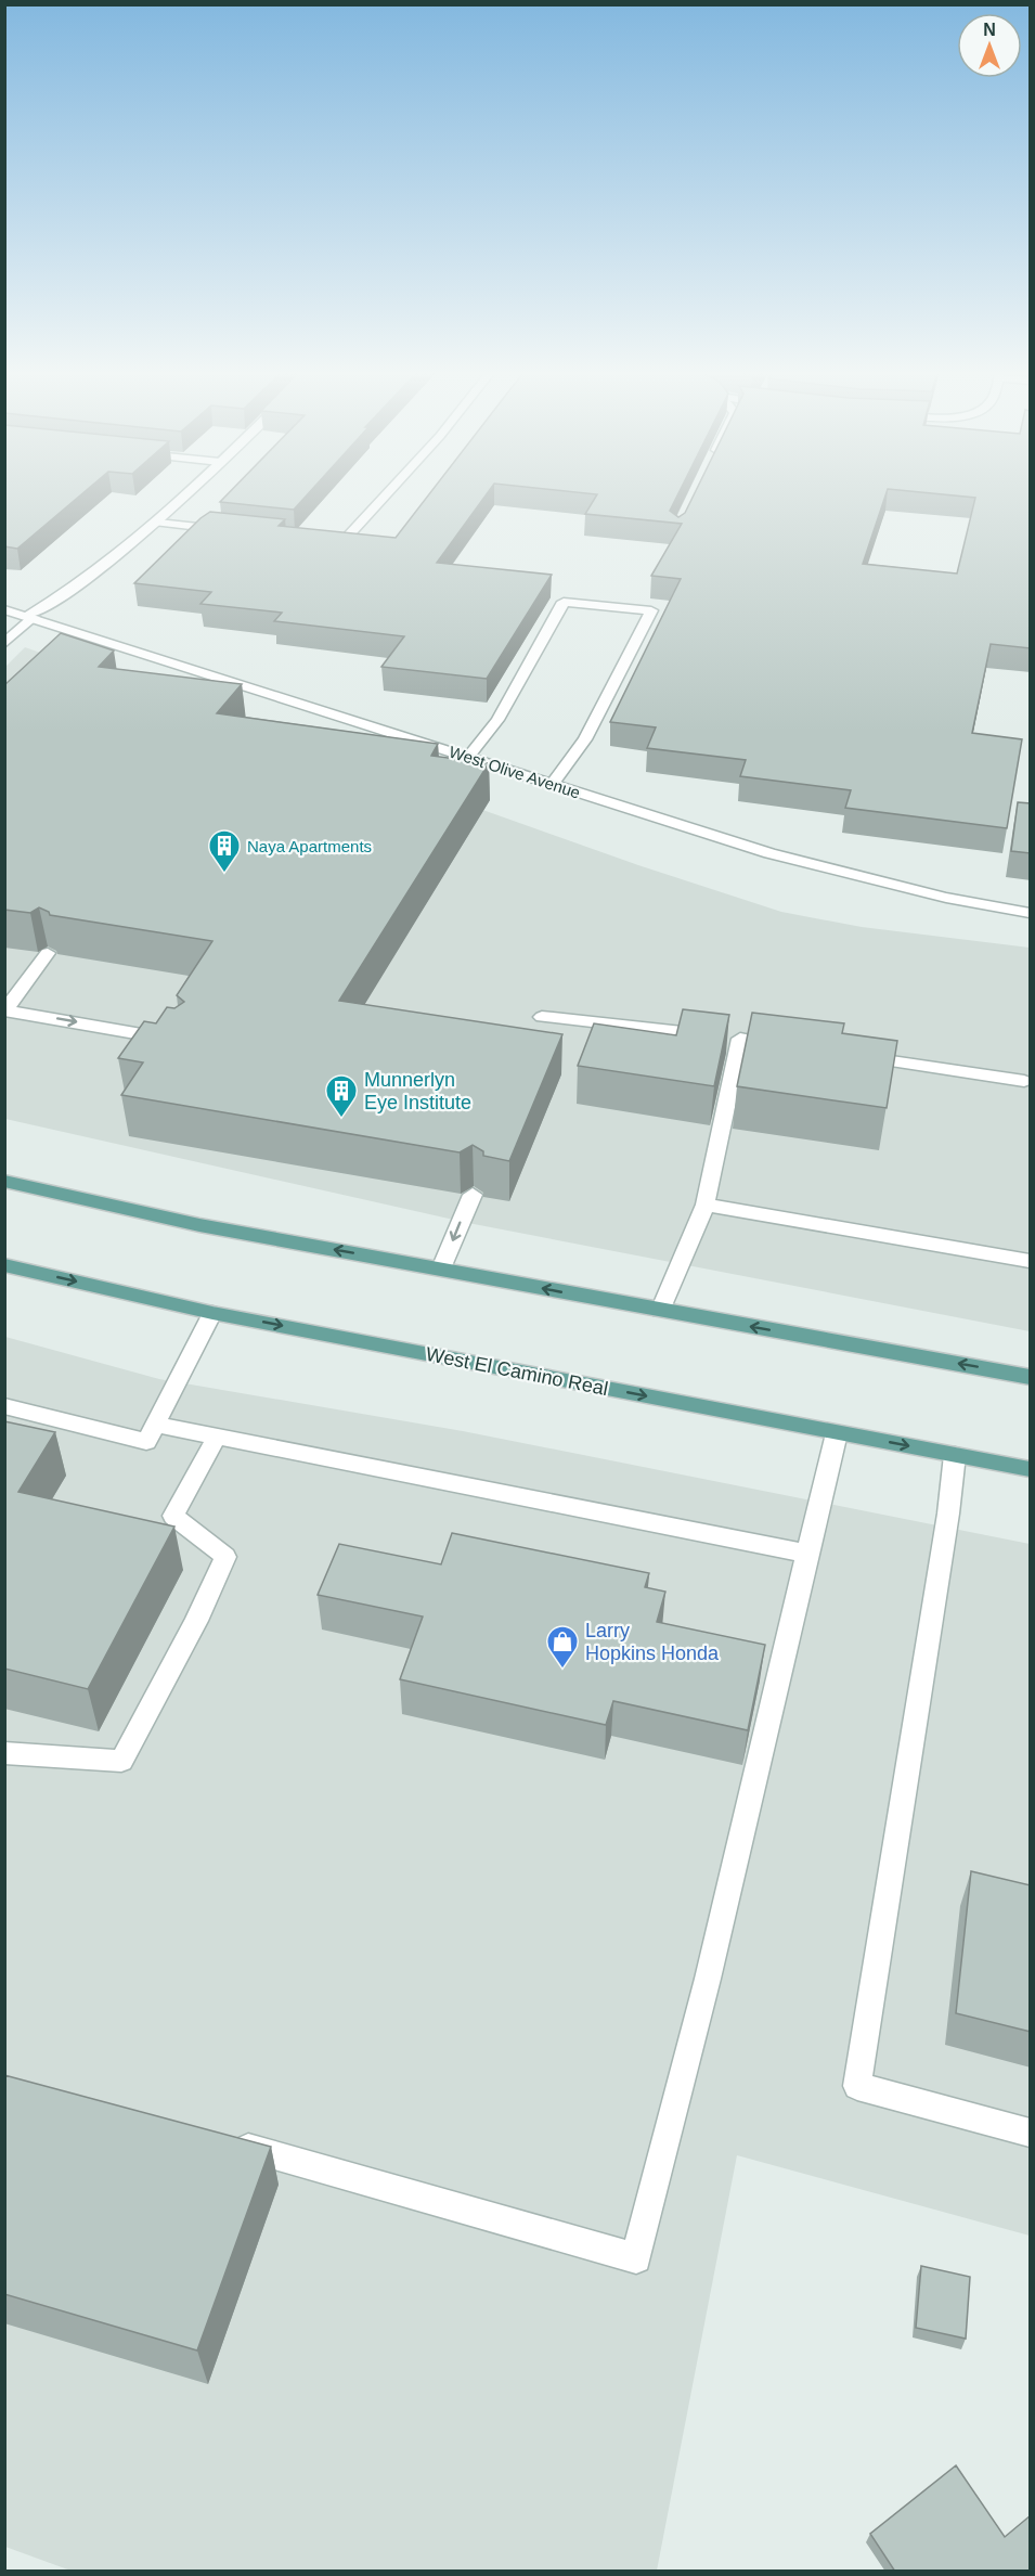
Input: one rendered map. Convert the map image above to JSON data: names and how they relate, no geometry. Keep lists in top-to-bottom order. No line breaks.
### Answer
{"streets":{"main road":["West El Camino Real"],"street":["West Olive Avenue"]},"places":{"building":["Naya Apartments","Munnerlyn Eye Institute"],"shop":["Larry Hopkins Honda"]},"north":"top"}
